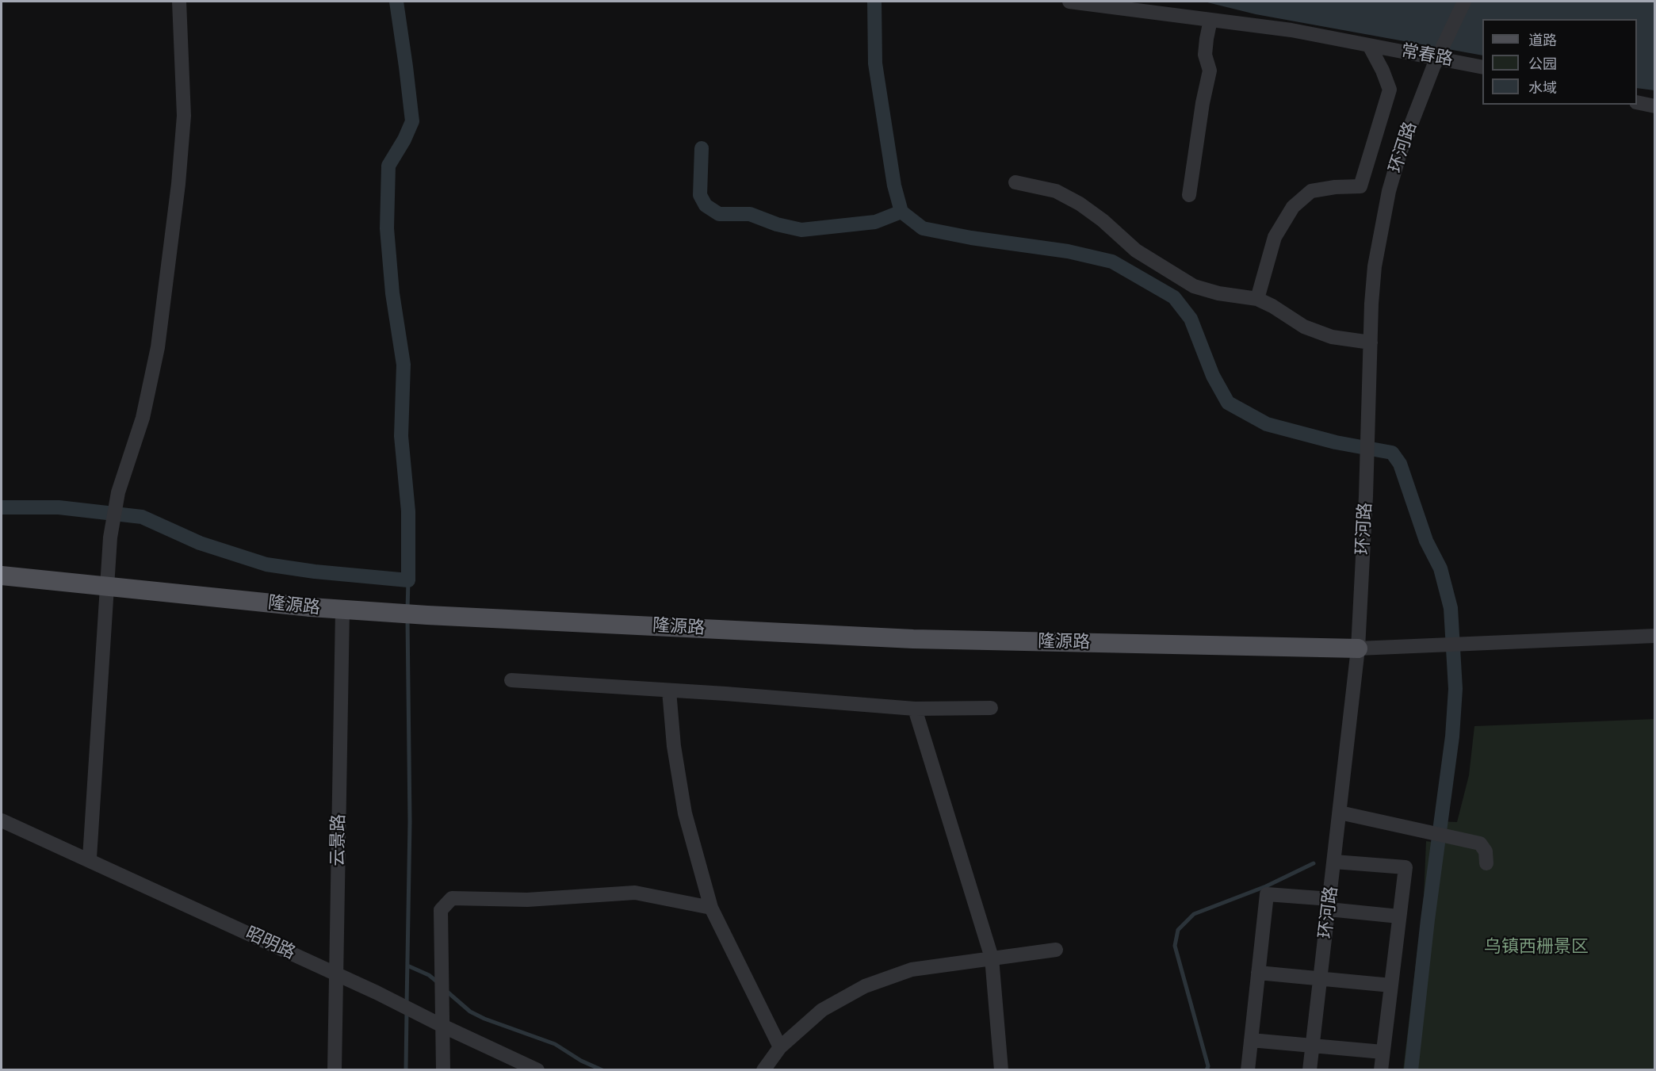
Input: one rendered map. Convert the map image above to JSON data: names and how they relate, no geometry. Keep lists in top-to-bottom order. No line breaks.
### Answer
{"streets":{"main road":["隆源路"],"street":["常春路","环河路","云景路","昭明路"]},"crossings":[["环河路","隆源路"],["隆源路","云景路"],["云景路","昭明路"]],"parks":["乌镇西栅景区"],"legend":["道路","公园","水域"]}
